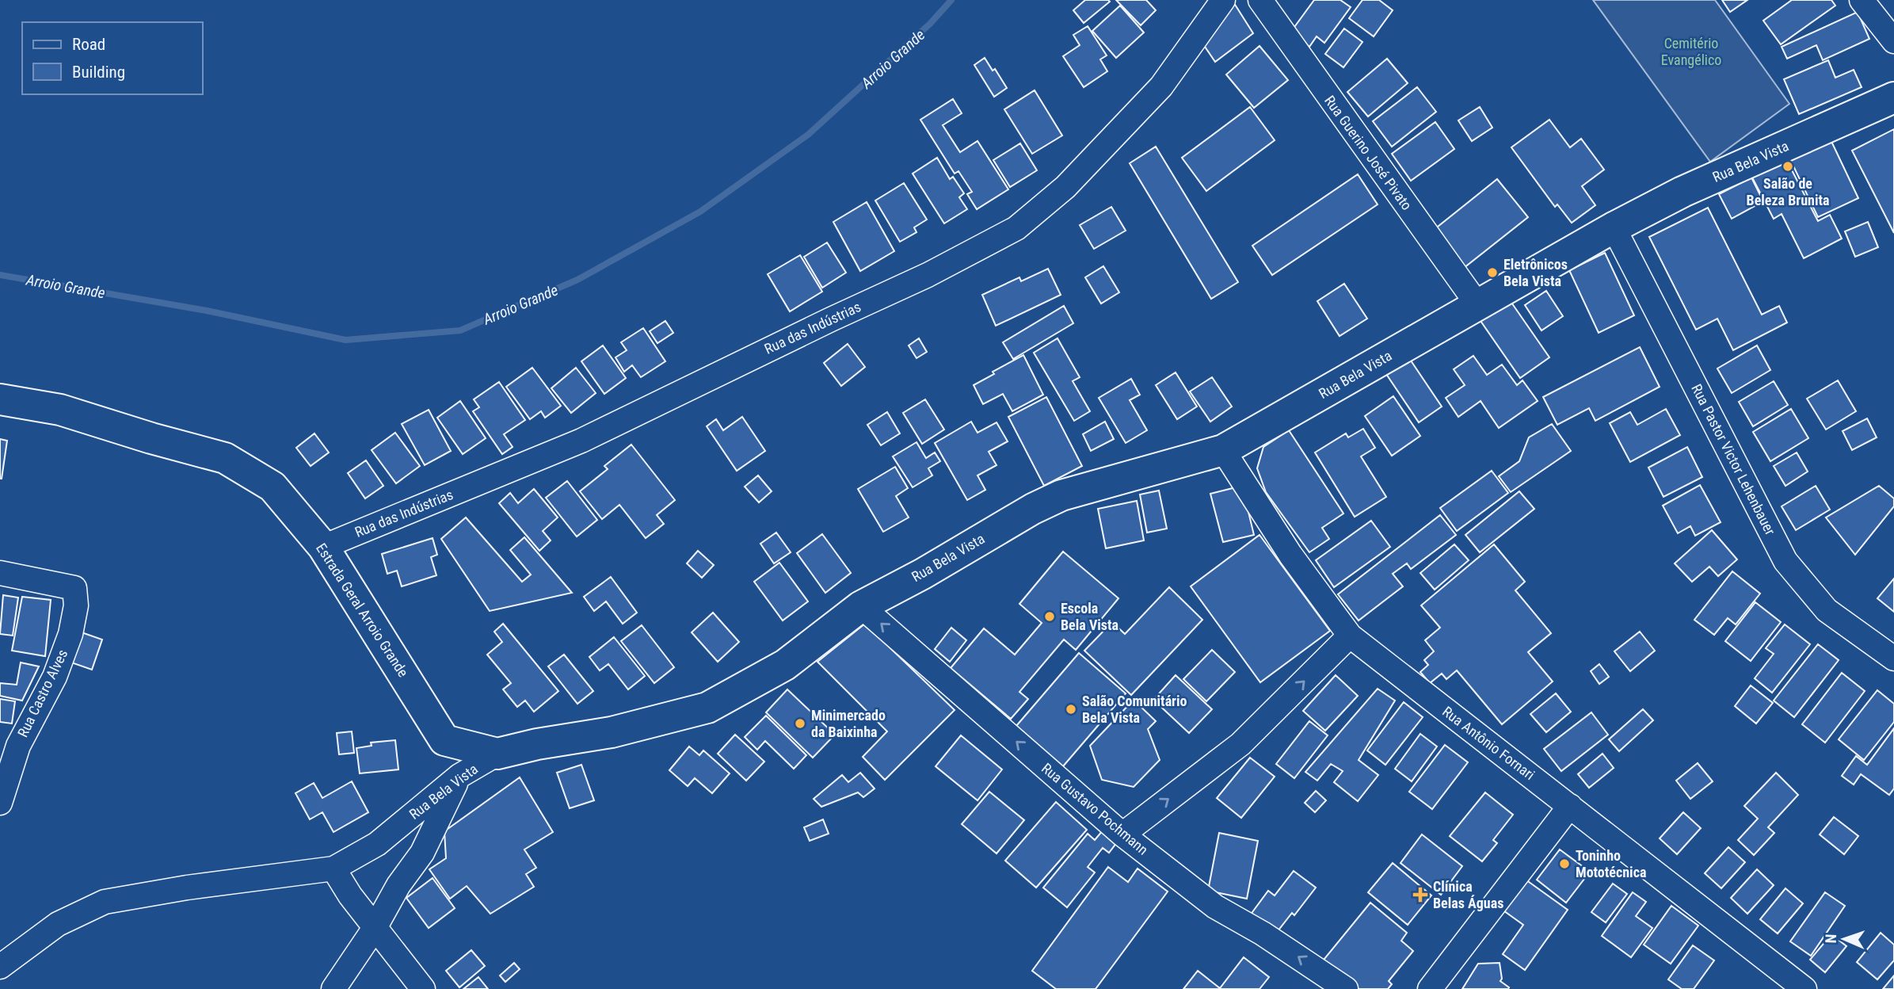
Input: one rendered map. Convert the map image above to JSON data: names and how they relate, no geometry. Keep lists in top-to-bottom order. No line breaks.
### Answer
{"streets":{"main road":["Rua Bela Vista","Estrada Geral Arroio Grande"],"street":["Rua Guerino José Pivato","Rua das Indústrias","Rua Pastor Victor Lehenbauer","Rua Castro Alves","Rua Antônio Fornari","Rua Gustavo Pochmann"]},"crossings":[["Rua Guerino José Pivato","Rua Bela Vista"],["Rua Bela Vista","Rua Pastor Victor Lehenbauer"],["Rua Bela Vista","Estrada Geral Arroio Grande"],["Rua Bela Vista","Rua Antônio Fornari"],["Rua Bela Vista","Rua Gustavo Pochmann"],["Rua das Indústrias","Estrada Geral Arroio Grande"]],"one_way":["Rua Gustavo Pochmann"],"water":["Arroio Grande"],"parks":["Cemitério Evangélico"],"places":{"other":["Salão de Beleza Brunita","Eletrônicos Bela Vista","Escola Bela Vista","Salão Comunitário Bela Vista","Minimercado da Baixinha","Toninho Mototécnica"],"health":["Clínica Belas Águas"]},"legend":["Road","Building"],"north":"left"}
